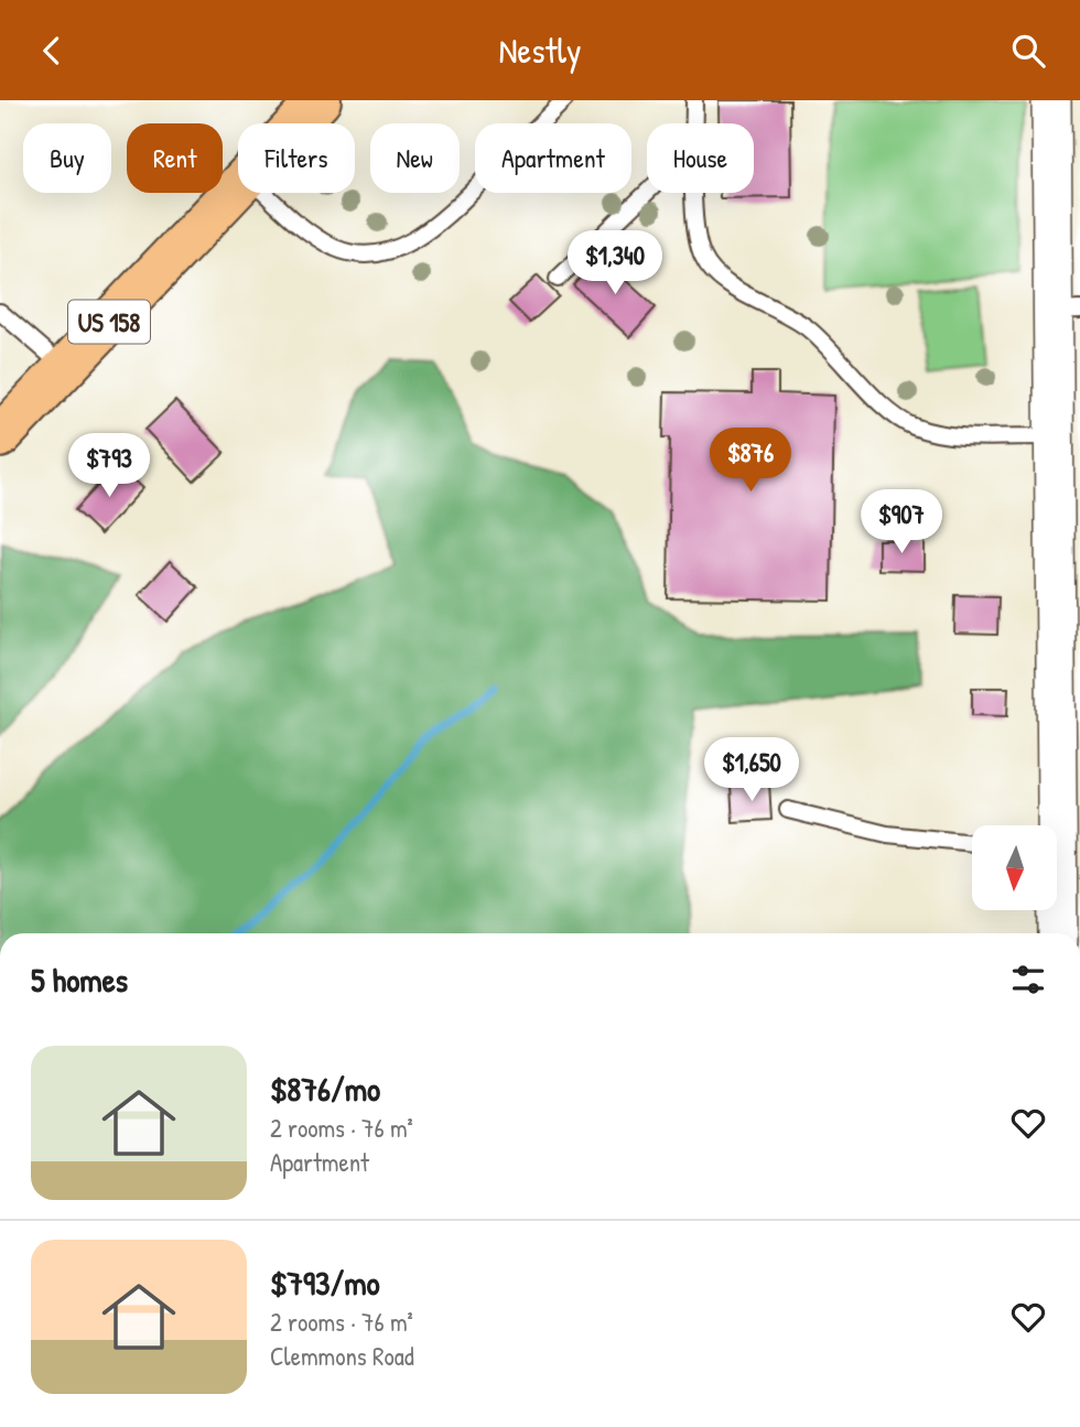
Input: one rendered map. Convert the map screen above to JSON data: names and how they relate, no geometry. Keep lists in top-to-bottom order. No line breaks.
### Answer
{"streets":{"main road":["US 158"]},"north":"bottom","page":{"header":"Nestly","chip":["Buy","Rent","Filters","New","Apartment","House"],"price":["$1,340","$876","$793","$907","$1,650"],"heading":"5 homes","list":[{"name":"$876/mo","note":"2 rooms · 76 m² · Apartment"},{"name":"$793/mo","note":"2 rooms · 76 m² · Clemmons Road"}]}}
